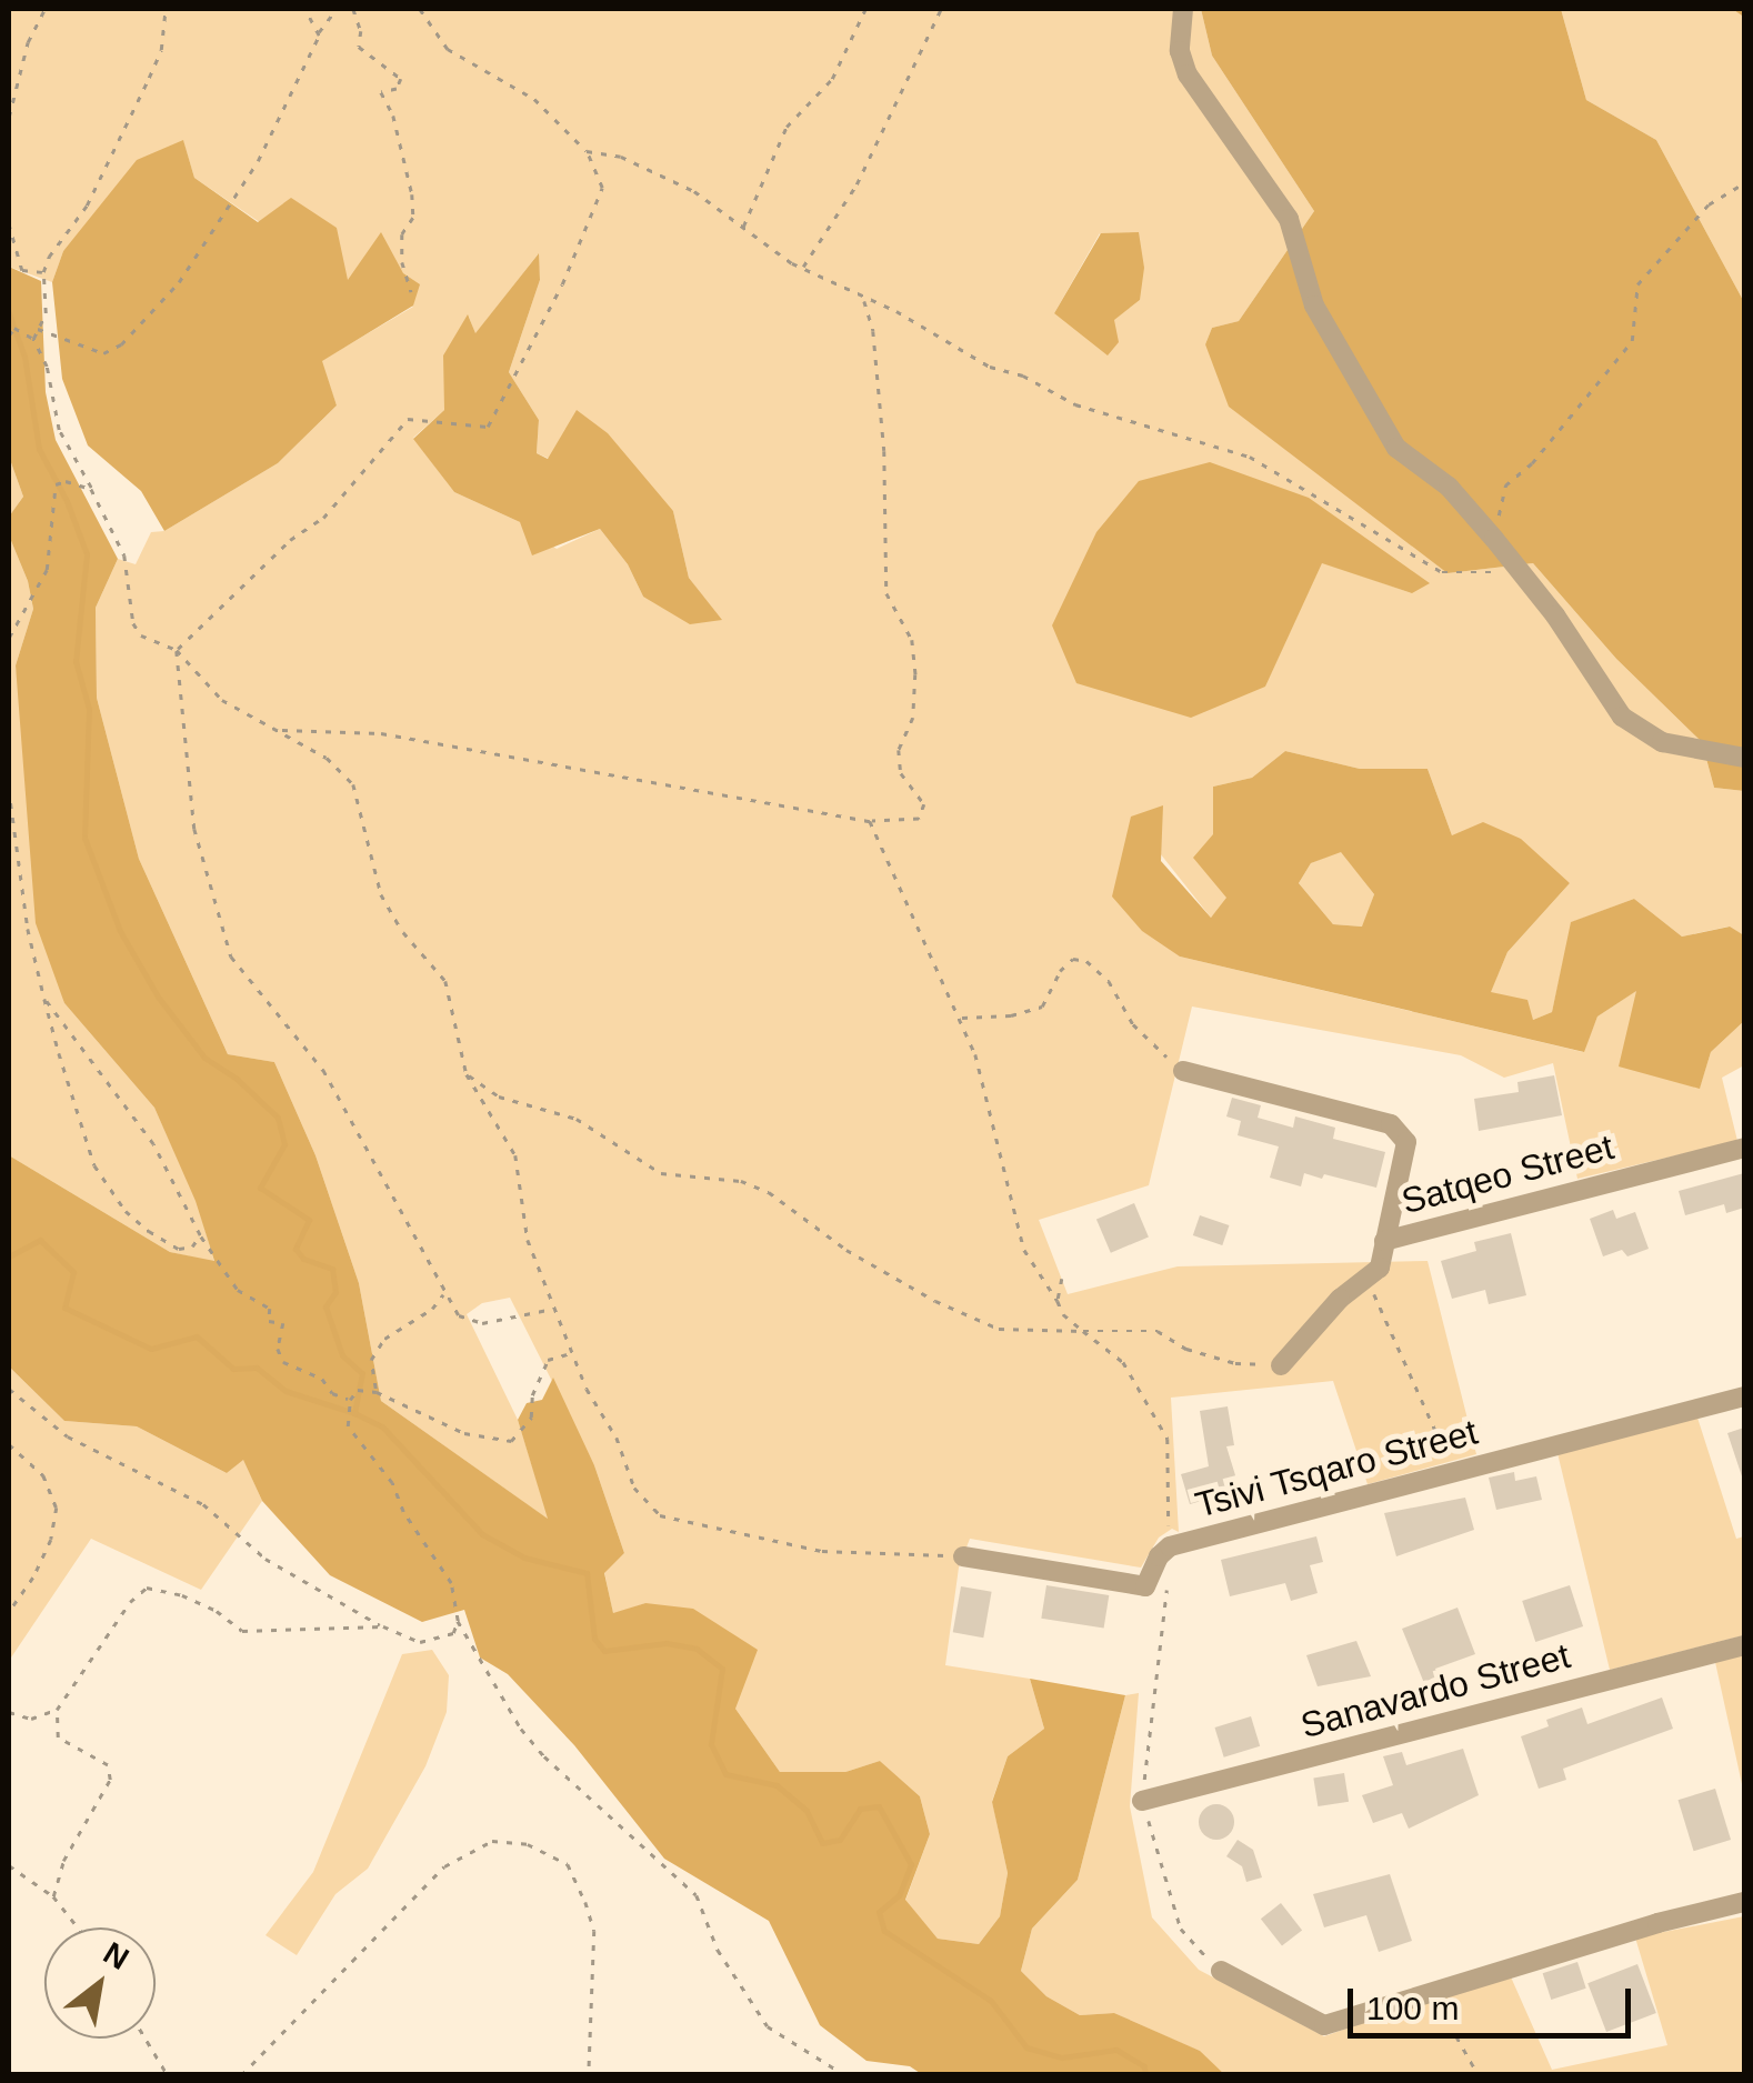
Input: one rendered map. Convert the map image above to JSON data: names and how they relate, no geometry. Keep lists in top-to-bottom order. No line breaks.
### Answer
{"streets":{"street":["Satqeo Street","Tsivi Tsqaro Street","Sanavardo Street"]},"scale_bar":"100 m","north":"top right"}
